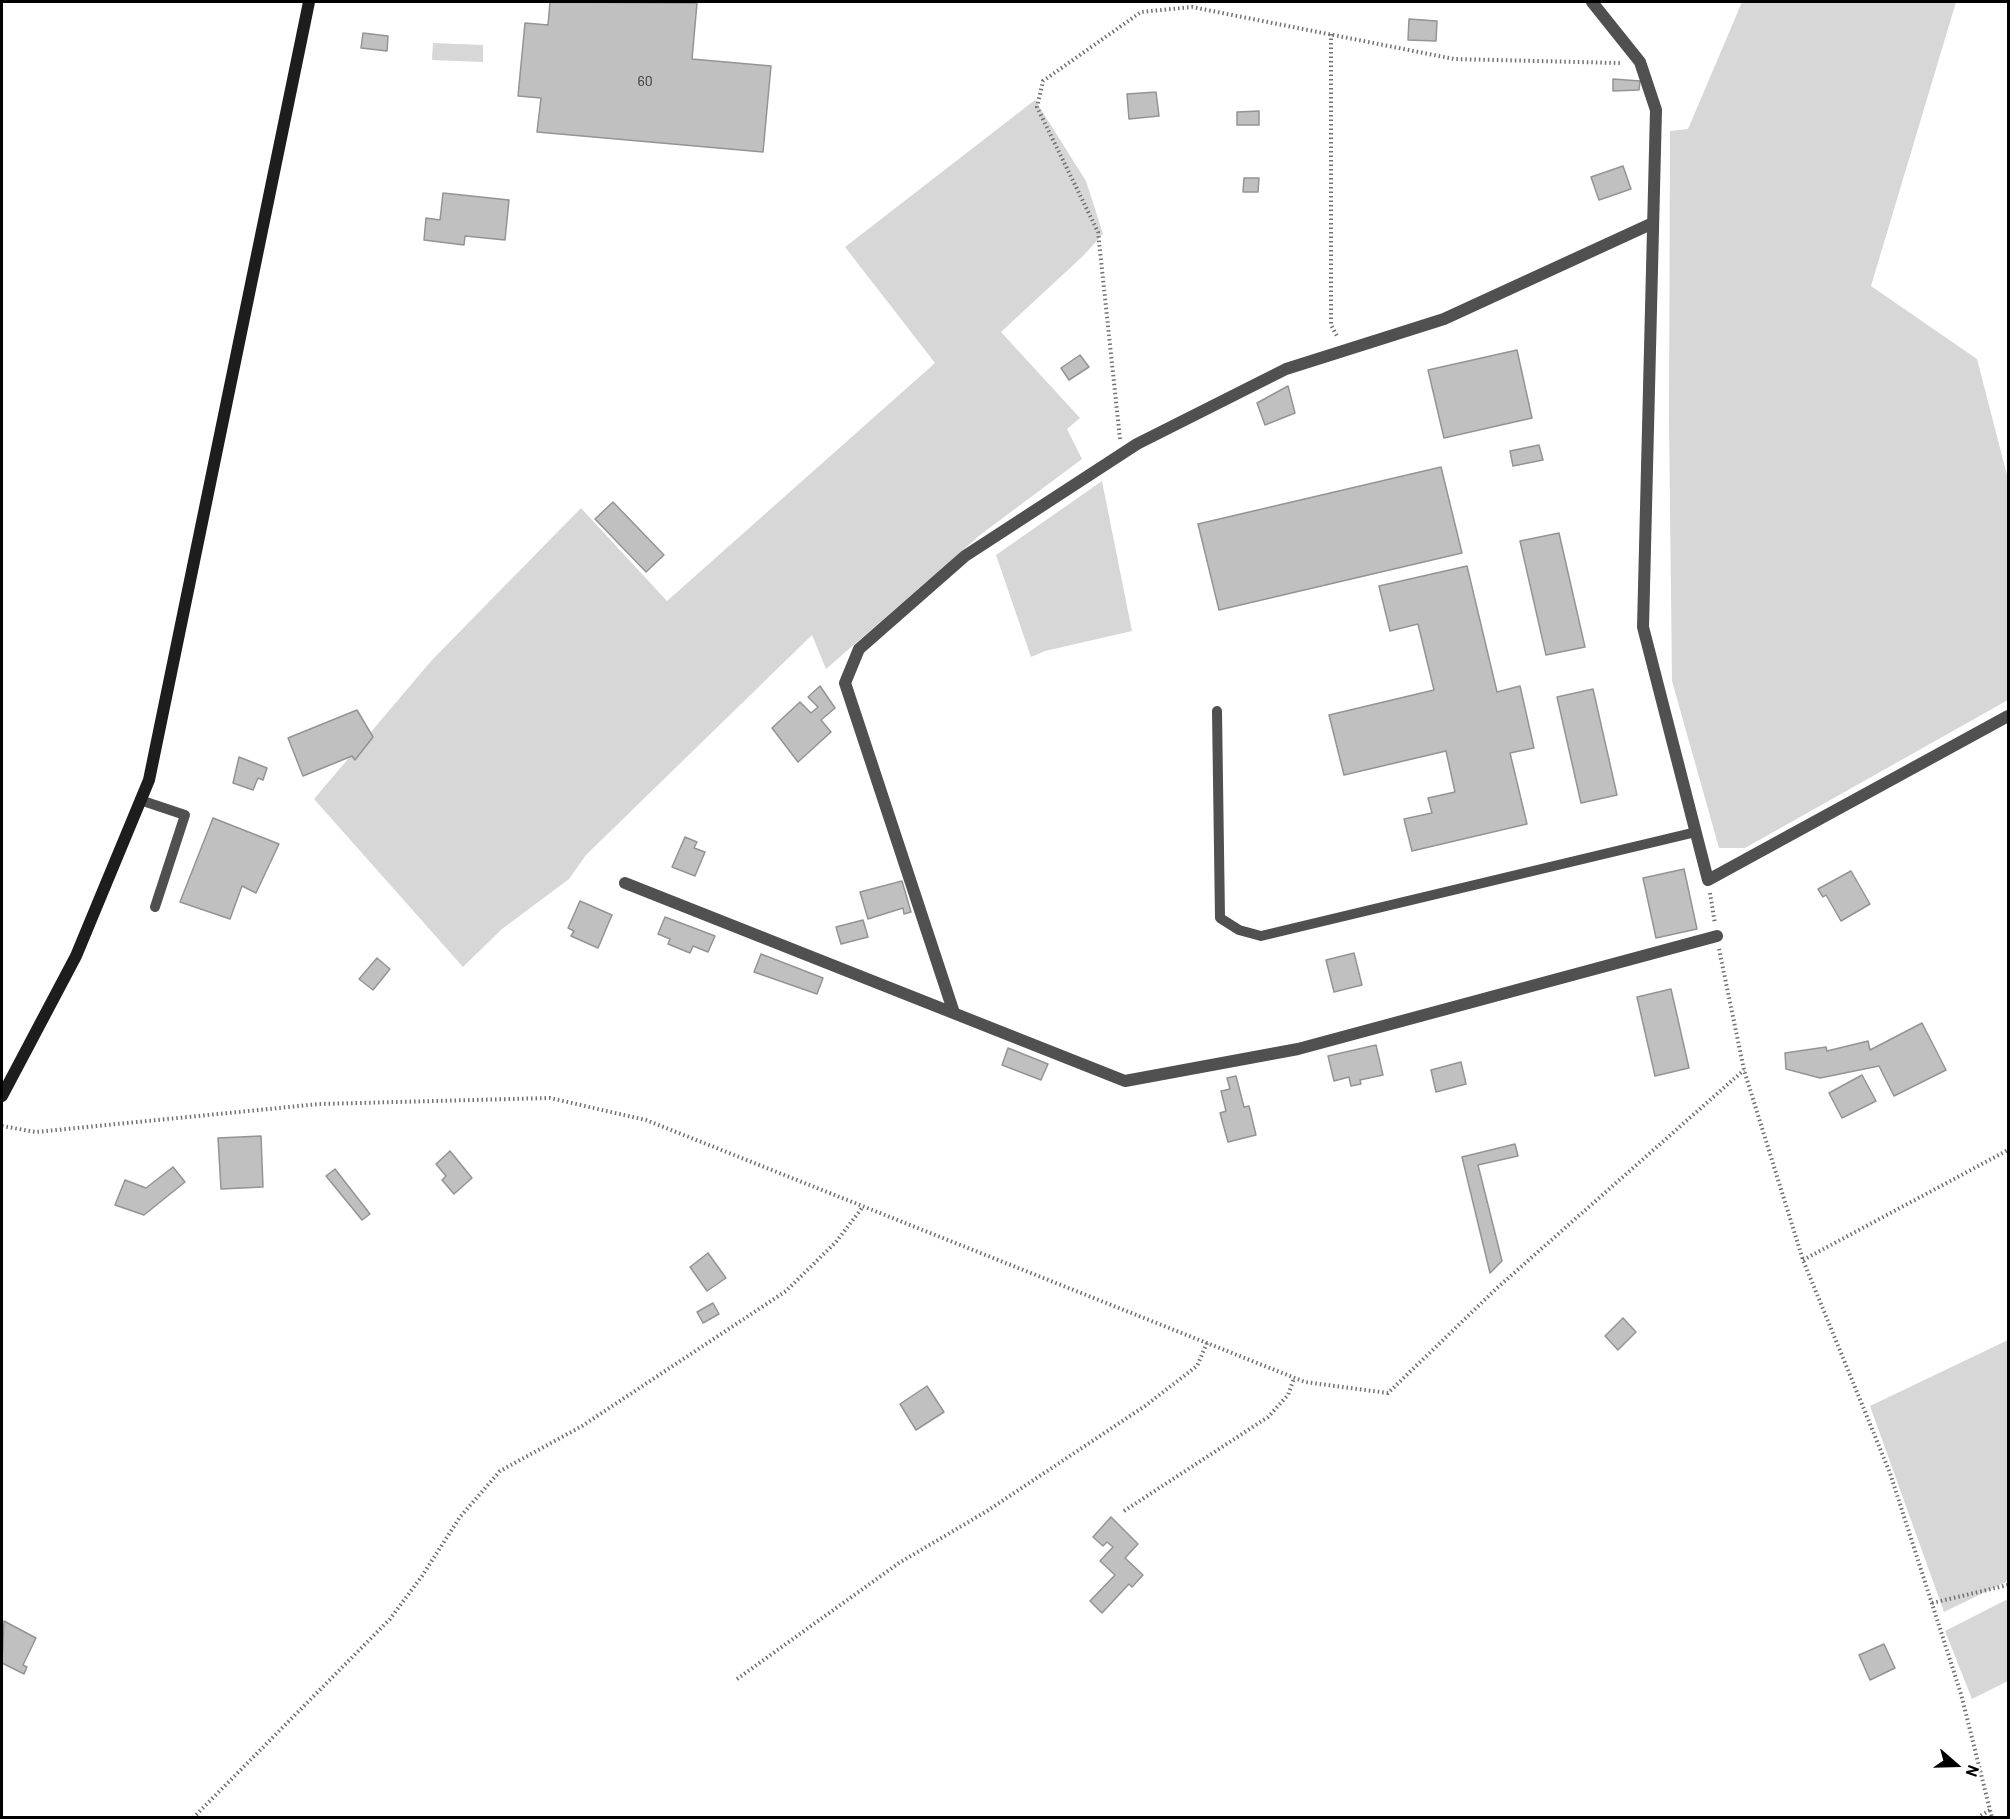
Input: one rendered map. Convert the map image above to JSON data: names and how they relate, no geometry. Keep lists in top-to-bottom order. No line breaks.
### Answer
{"house_numbers":["60"],"north":"right"}
